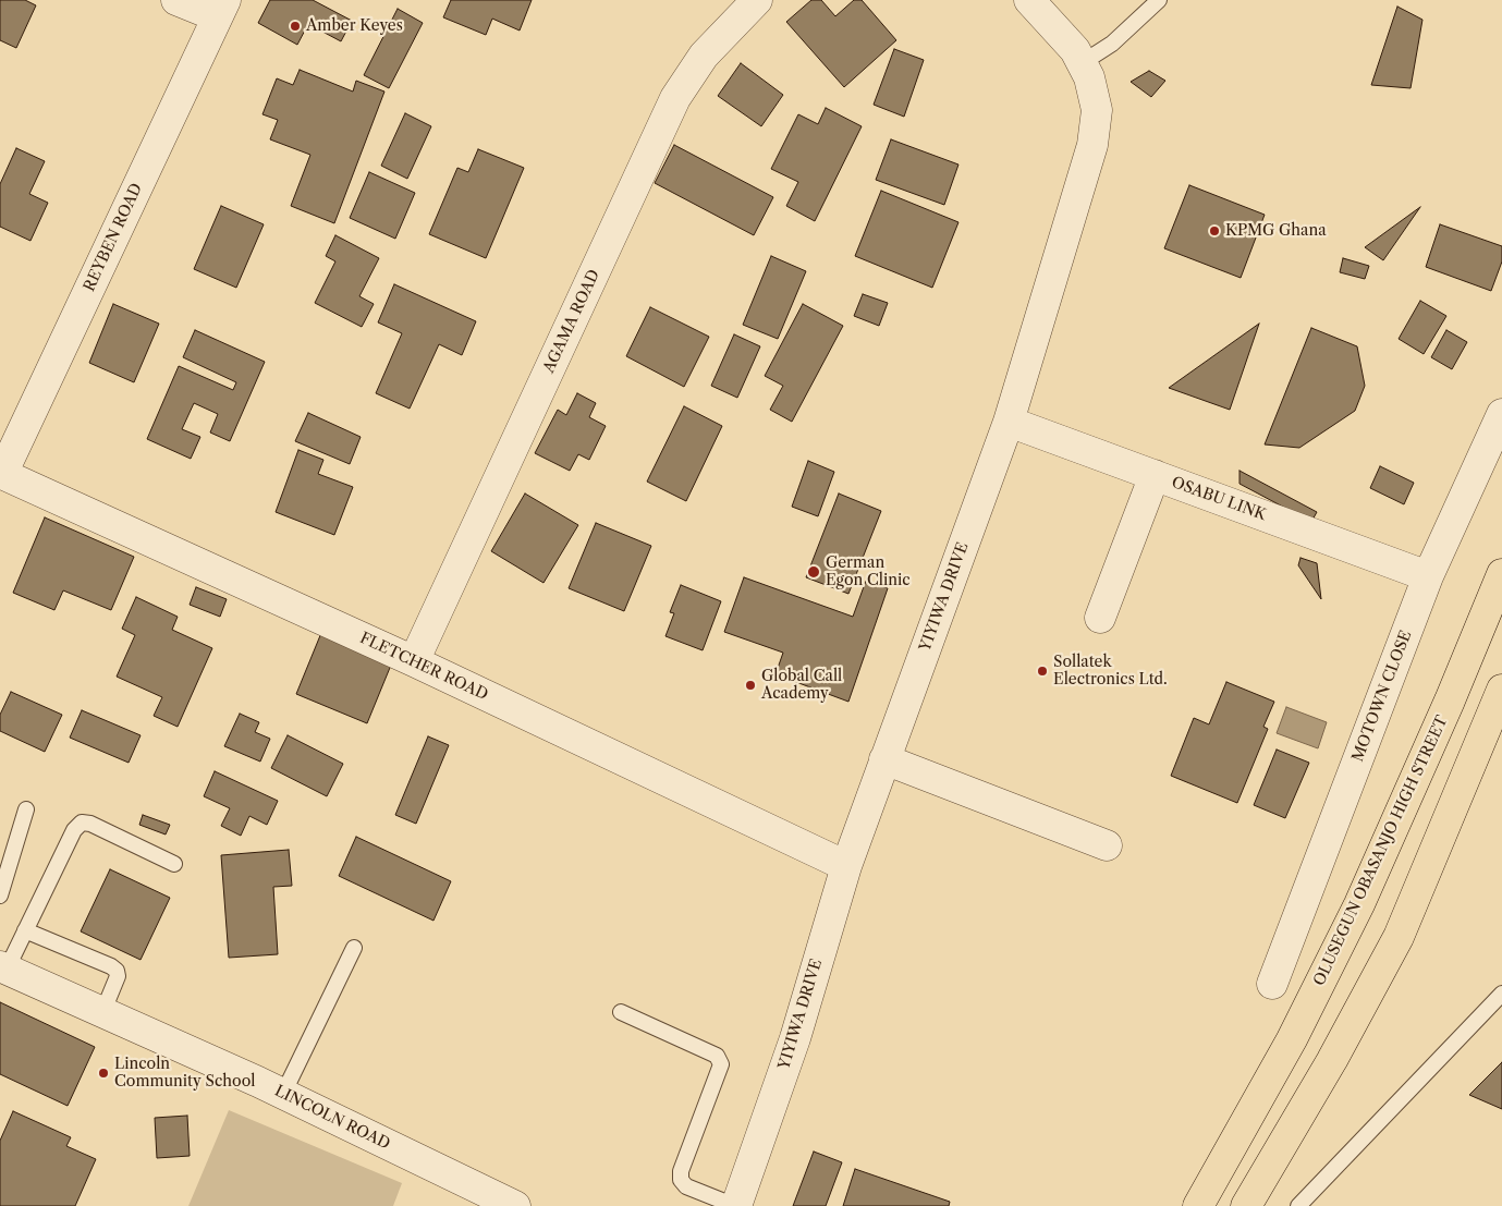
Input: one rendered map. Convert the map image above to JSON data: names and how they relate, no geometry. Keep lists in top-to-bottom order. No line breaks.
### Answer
{"streets":{"main road":["OLUSEGUN OBASANJO HIGH STREET"],"street":["REYBEN ROAD","AGAMA ROAD","OSABU LINK","YIYIWA DRIVE","FLETCHER ROAD","MOTOWN CLOSE","LINCOLN ROAD"]},"crossings":[["REYBEN ROAD","FLETCHER ROAD"],["AGAMA ROAD","FLETCHER ROAD"],["OSABU LINK","YIYIWA DRIVE"],["OSABU LINK","MOTOWN CLOSE"],["YIYIWA DRIVE","FLETCHER ROAD"]],"places":["Amber Keyes","KPMG Ghana","German Egon Clinic","Sollatek Electronics Ltd.","Global Call Academy","Lincoln Community School"]}
